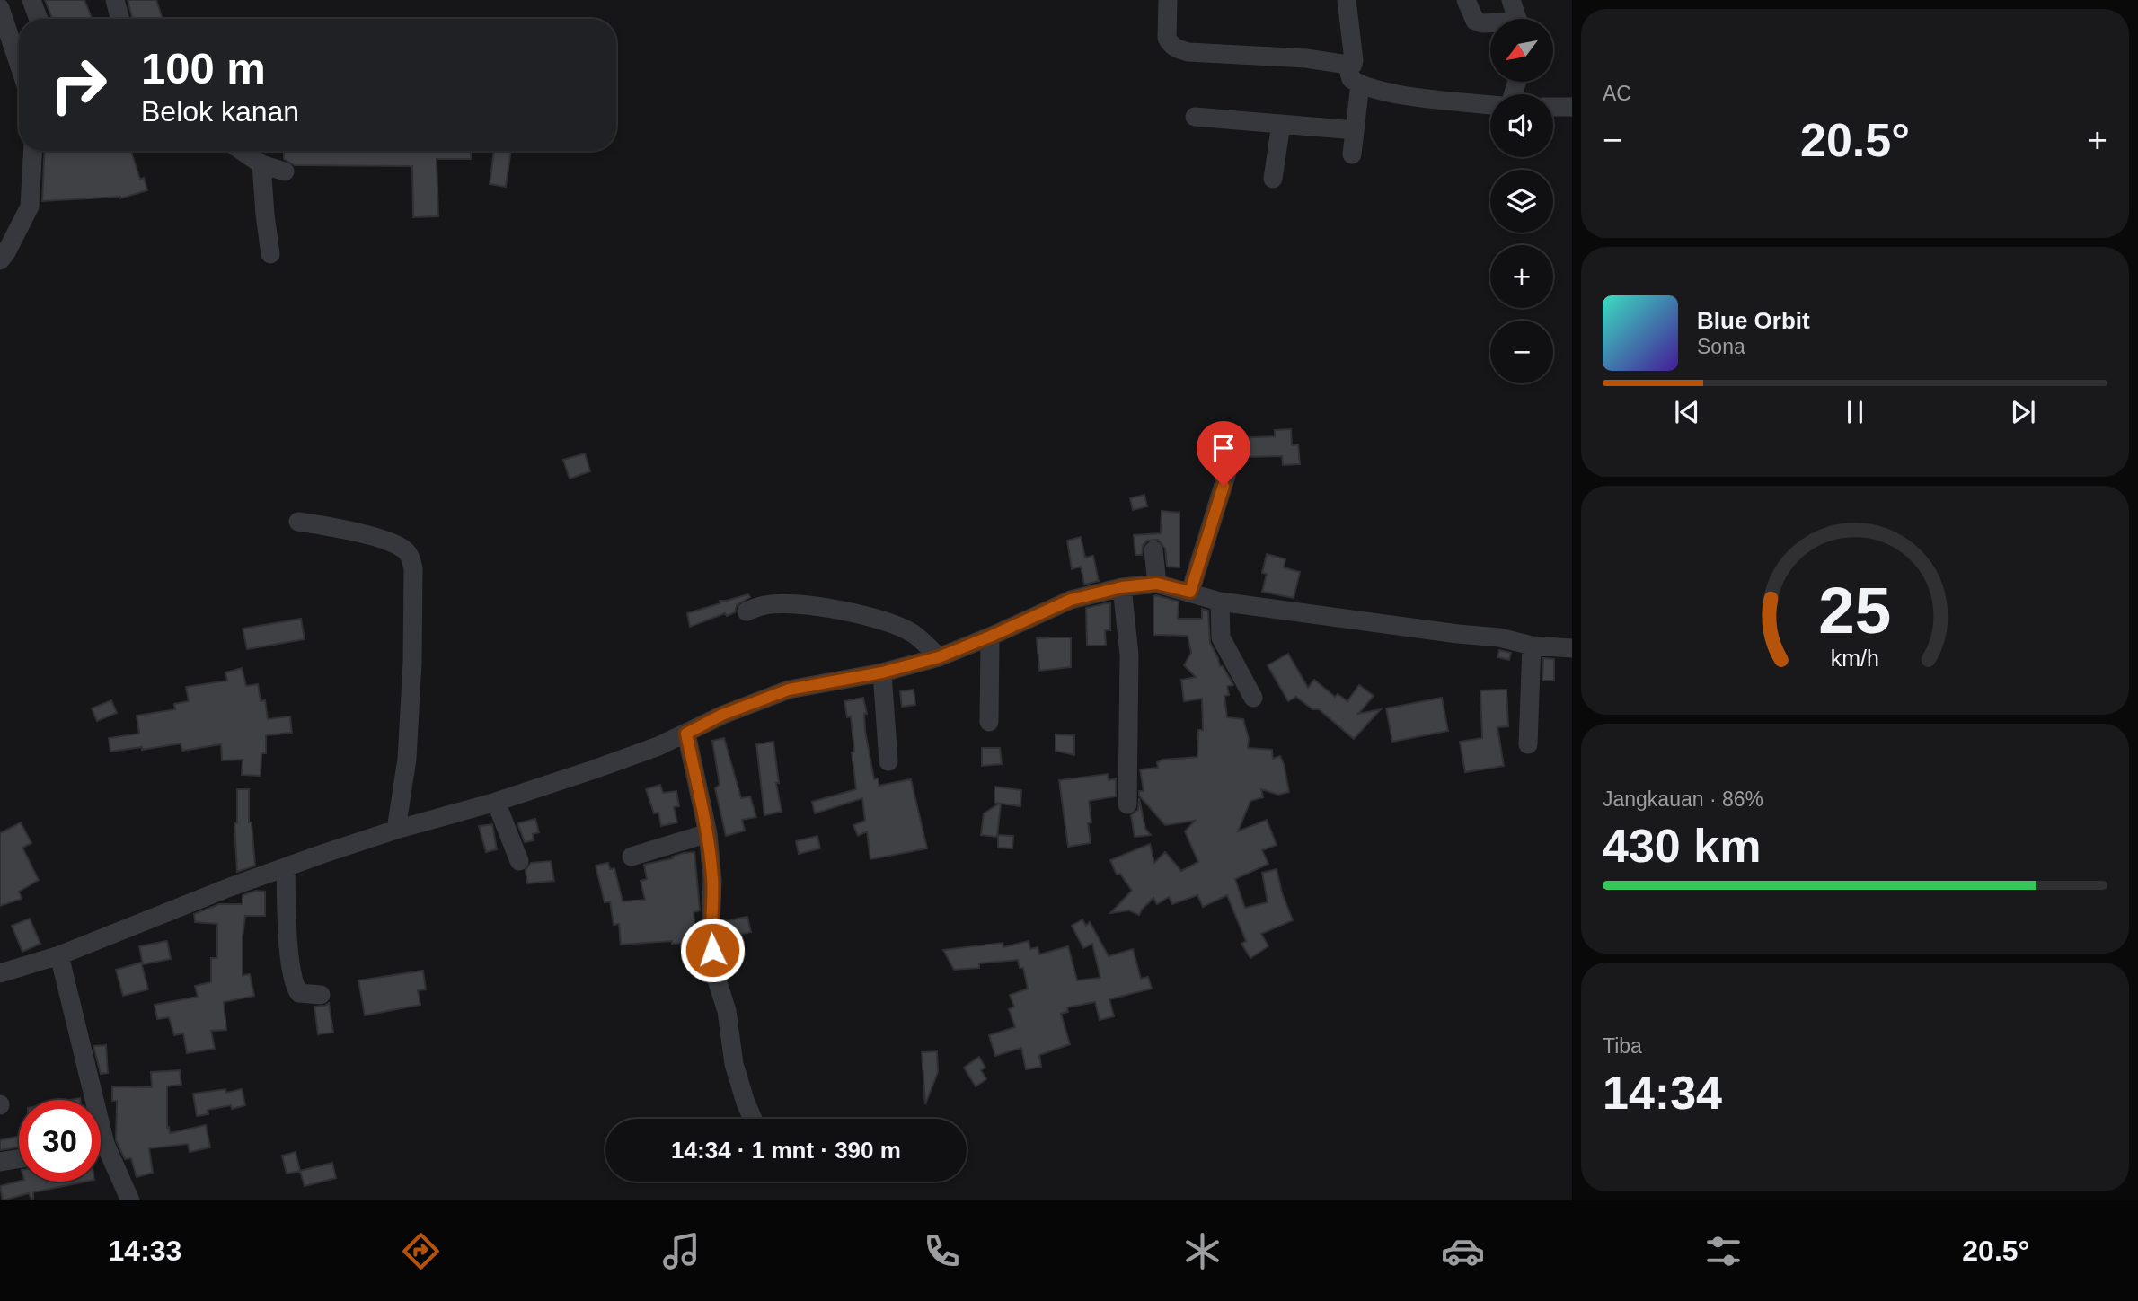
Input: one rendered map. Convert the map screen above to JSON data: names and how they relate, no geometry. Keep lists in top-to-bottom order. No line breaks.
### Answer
{"north":"bottom left","page":{"tile":["AC",["Jangkauan · 86%","430 km"],["Tiba","14:34"]],"map_buttons":["+","−"],"turn":["100 m","Belok kanan"],"heat":["−","20.5°","+"],"song":["Blue Orbit","Sona"],"limit":"30","trip":"14:34 · 1 mnt · 390 m","tabs":["14:33","20.5°"],"gauge":["25","km/h"]}}
